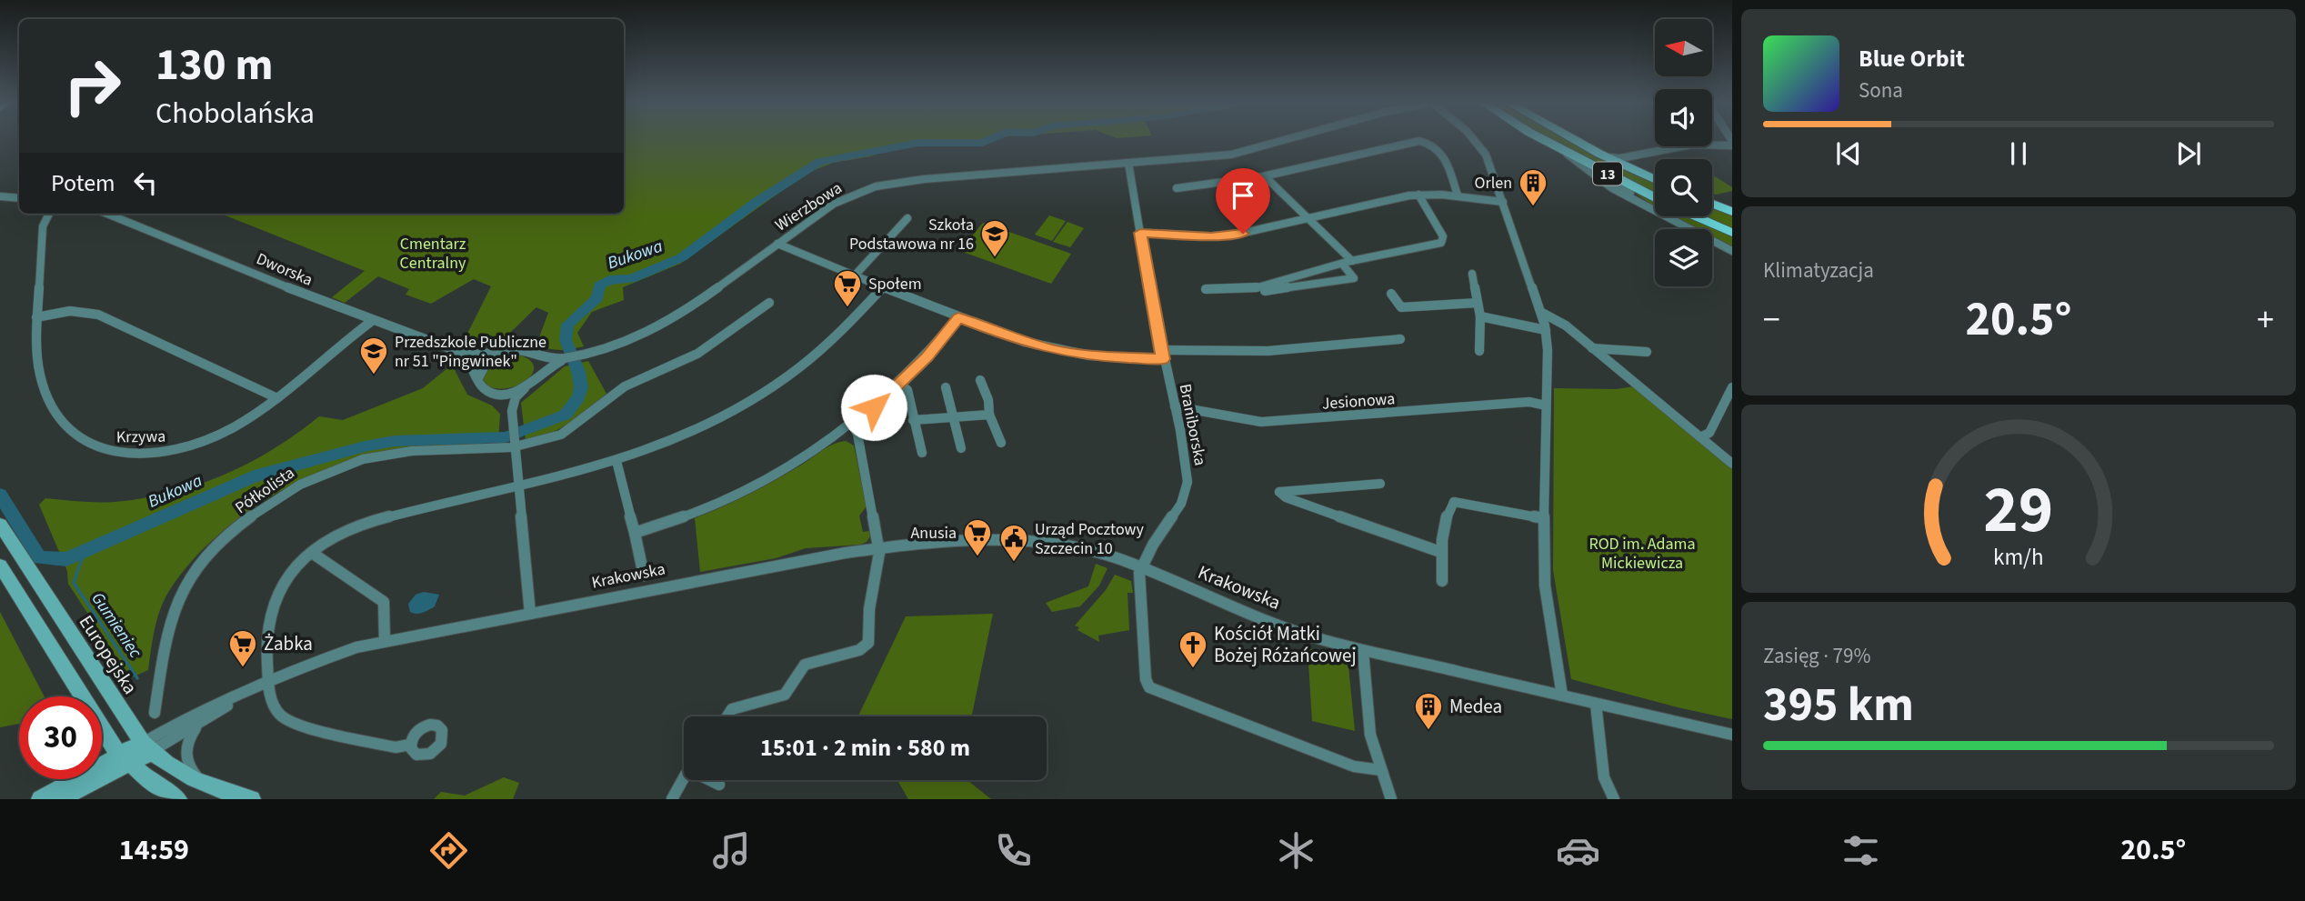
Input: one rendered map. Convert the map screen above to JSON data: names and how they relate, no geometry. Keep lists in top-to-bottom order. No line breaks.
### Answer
{"streets":{"main road":["13","Krakowska","Europejska"],"street":["Wierzbowa","Dworska","Jesionowa","Braniborska","Krzywa","Półkolista"]},"crossings":[["Wierzbowa","Dworska"],["Wierzbowa","Braniborska"],["Dworska","Krzywa"],["Jesionowa","Braniborska"],["Braniborska","Krakowska"],["Krakowska","Europejska"]],"water":["Bukowa","Gumieniec"],"parks":["Cmentarz Centralny","ROD im. Adama Mickiewicza"],"places":{"building":["Orlen","Medea"],"school or university":["Szkoła Podstawowa nr 16","Przedszkole Publiczne nr 51 \"Pingwinek\""],"supermarket":["Społem","Anusia","Żabka"],"public building":["Urząd Pocztowy Szczecin 10"],"church":["Kościół Matki Bożej Różańcowej"]},"north":"left","page":{"turn":["130 m","Chobolańska"],"song":["Blue Orbit","Sona"],"then":"Potem","tile":["Klimatyzacja",["Zasięg · 79%","395 km"]],"heat":["−","20.5°","+"],"limit":"30","trip":"15:01 · 2 min · 580 m","tabs":["14:59","20.5°"],"gauge":["29","km/h"]}}
